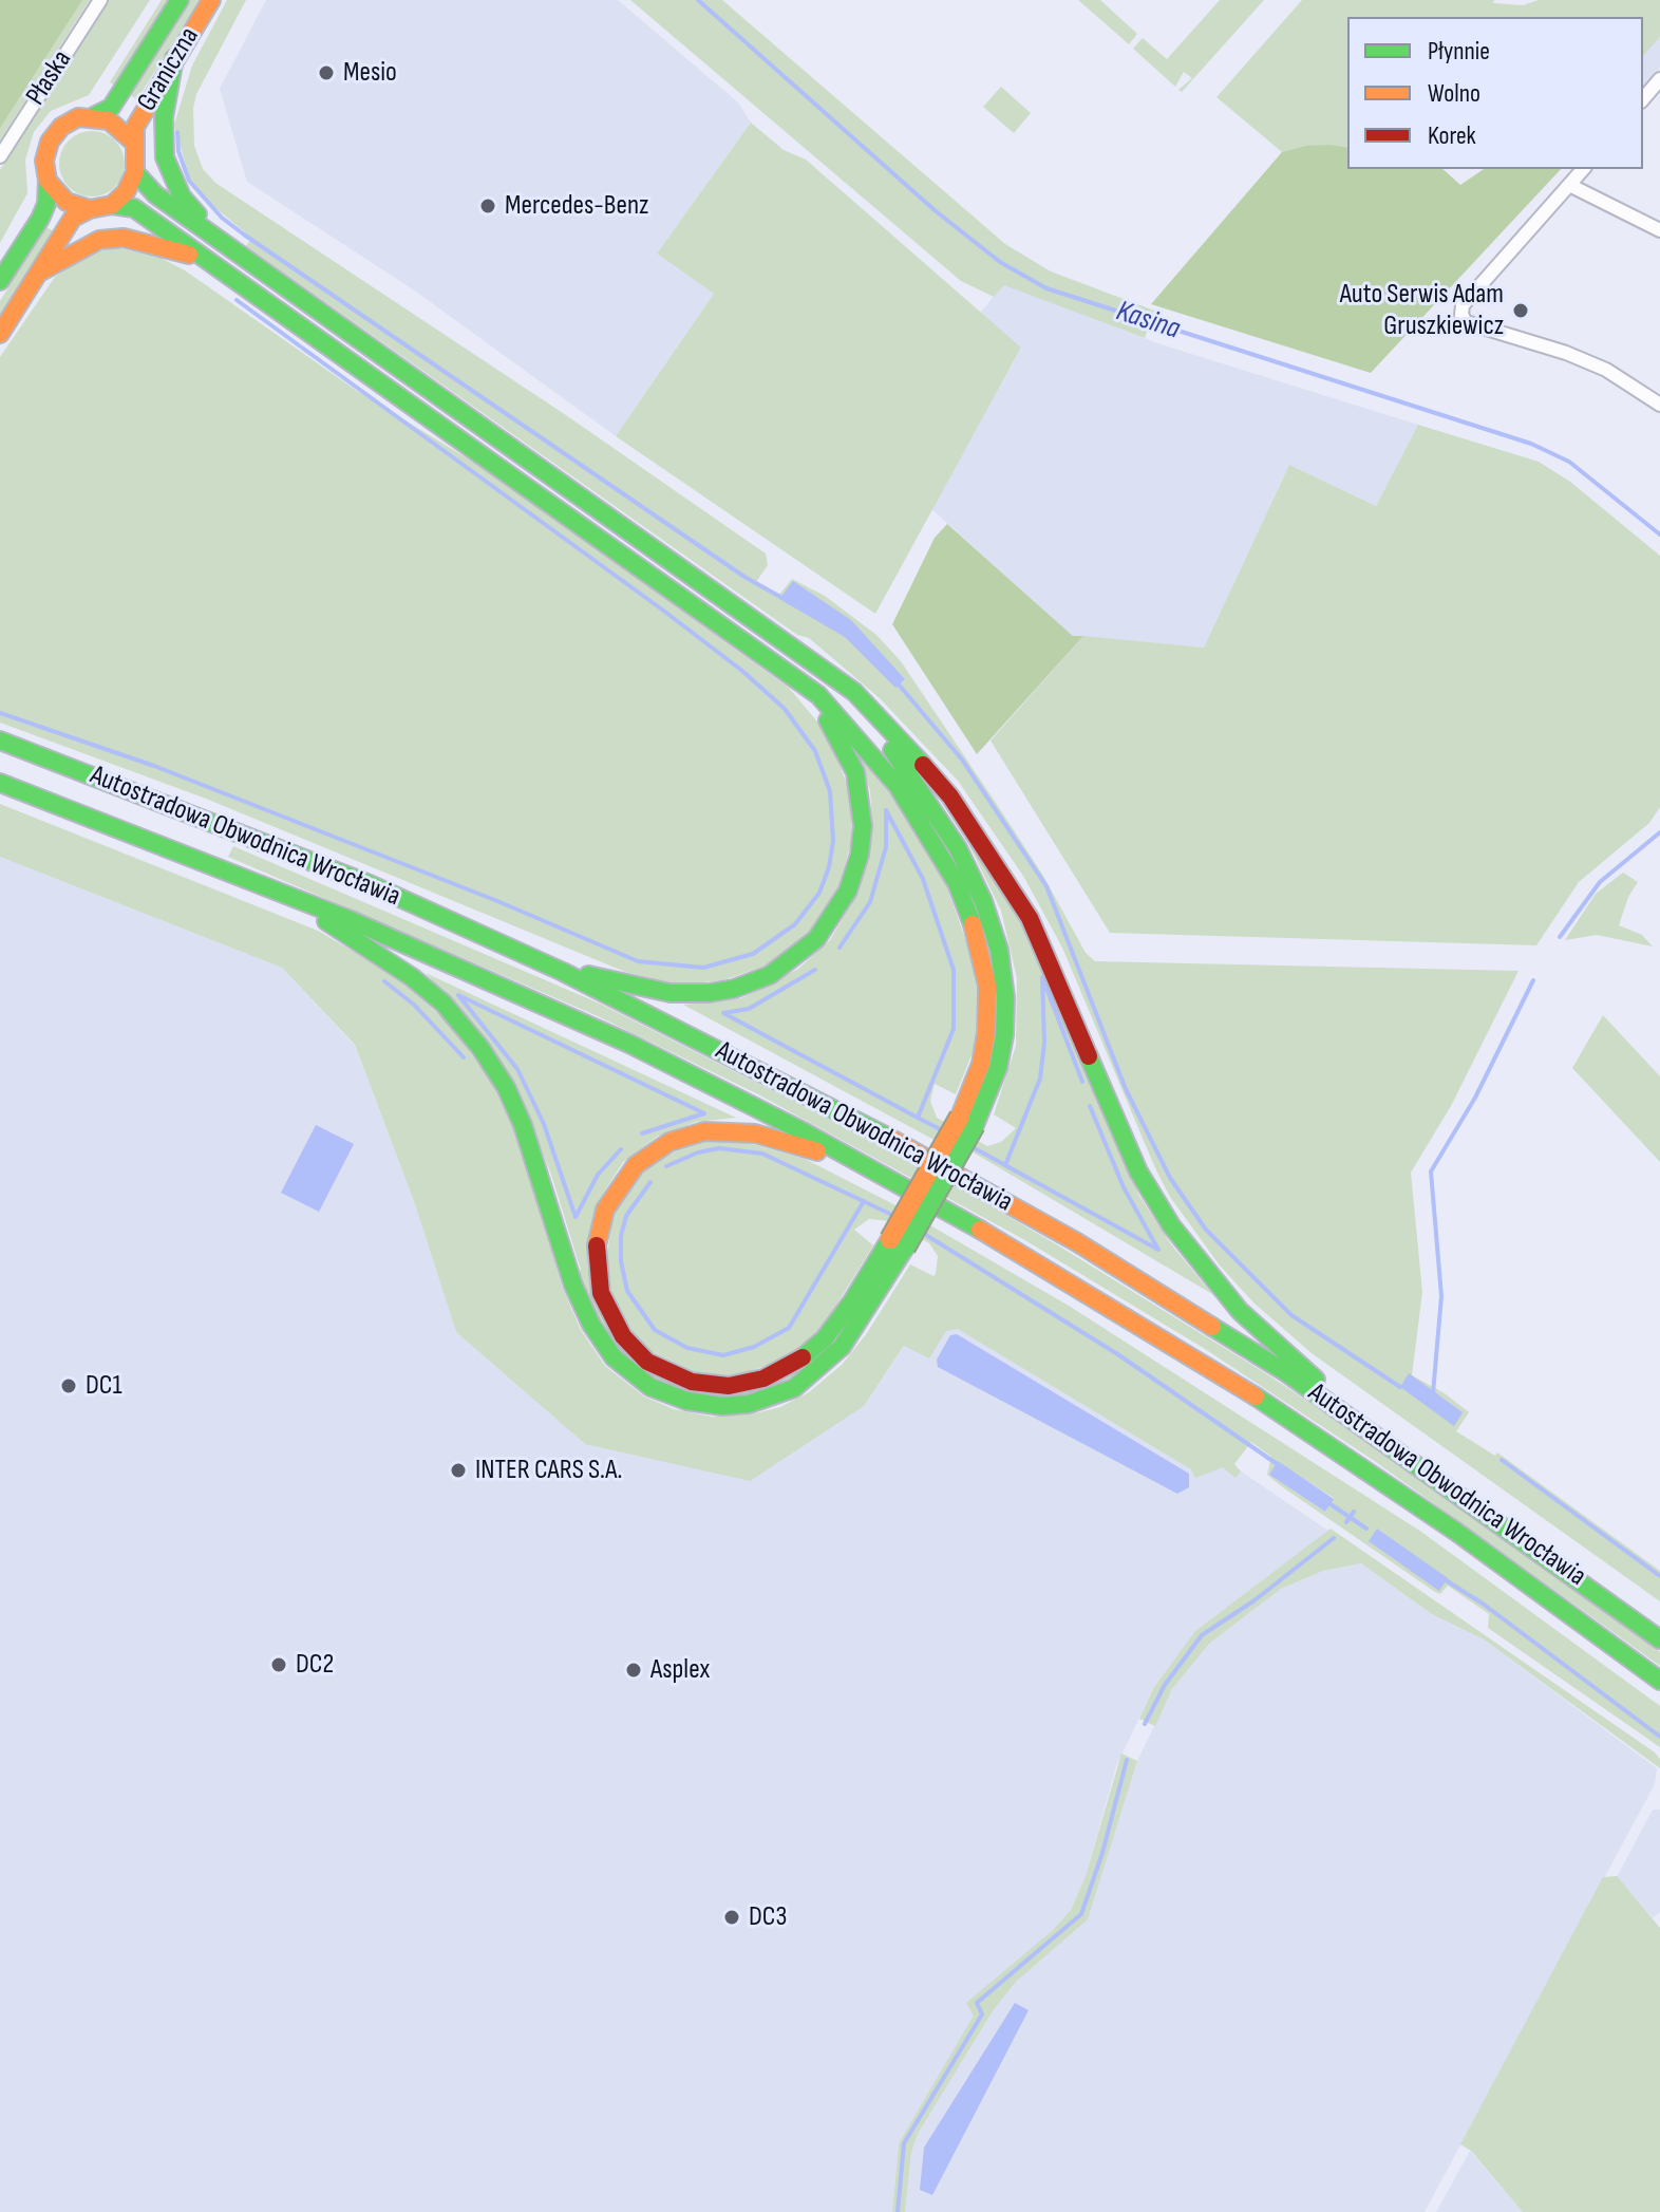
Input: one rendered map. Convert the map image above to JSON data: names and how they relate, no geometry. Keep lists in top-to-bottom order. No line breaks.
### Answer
{"streets":{"main road":["Graniczna","Autostradowa Obwodnica Wrocławia"],"street":["Płaska"]},"water":["Kasina"],"places":["Mesio","Mercedes-Benz","Auto Serwis Adam Gruszkiewicz","DC1","INTER CARS S.A.","DC2","Asplex","DC3"],"legend":["Płynnie","Wolno","Korek"]}
